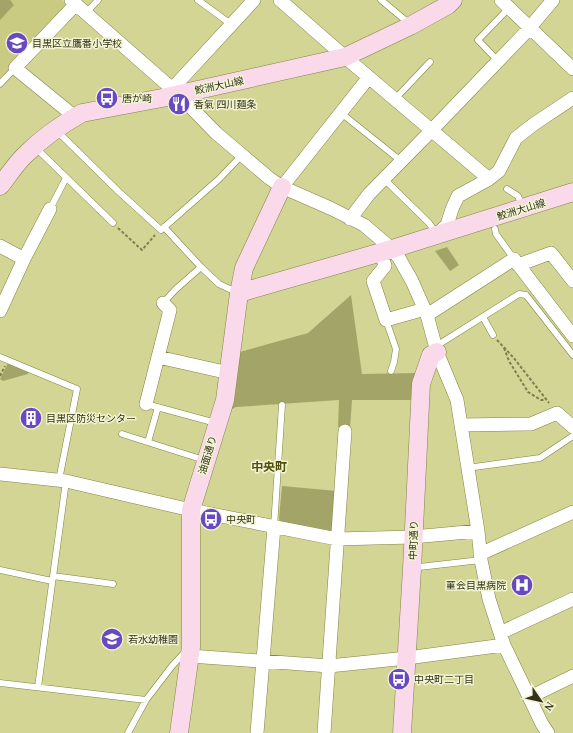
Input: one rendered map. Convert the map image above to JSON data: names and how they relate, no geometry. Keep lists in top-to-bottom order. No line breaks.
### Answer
{"streets":{"street":["鮫洲大山線","油面通り","中町通り"]},"crossings":[["鮫洲大山線","油面通り"]],"districts":["中央町"],"places":{"school or university":["目黒区立鷹番小学校","若水幼稚園"],"bus stop":["唐が崎","中央町","中央町二丁目"],"restaurant":["香氣 四川麺条"],"building":["目黒区防災センター"],"hospital":["菫会目黒病院"]},"north":"bottom right"}
